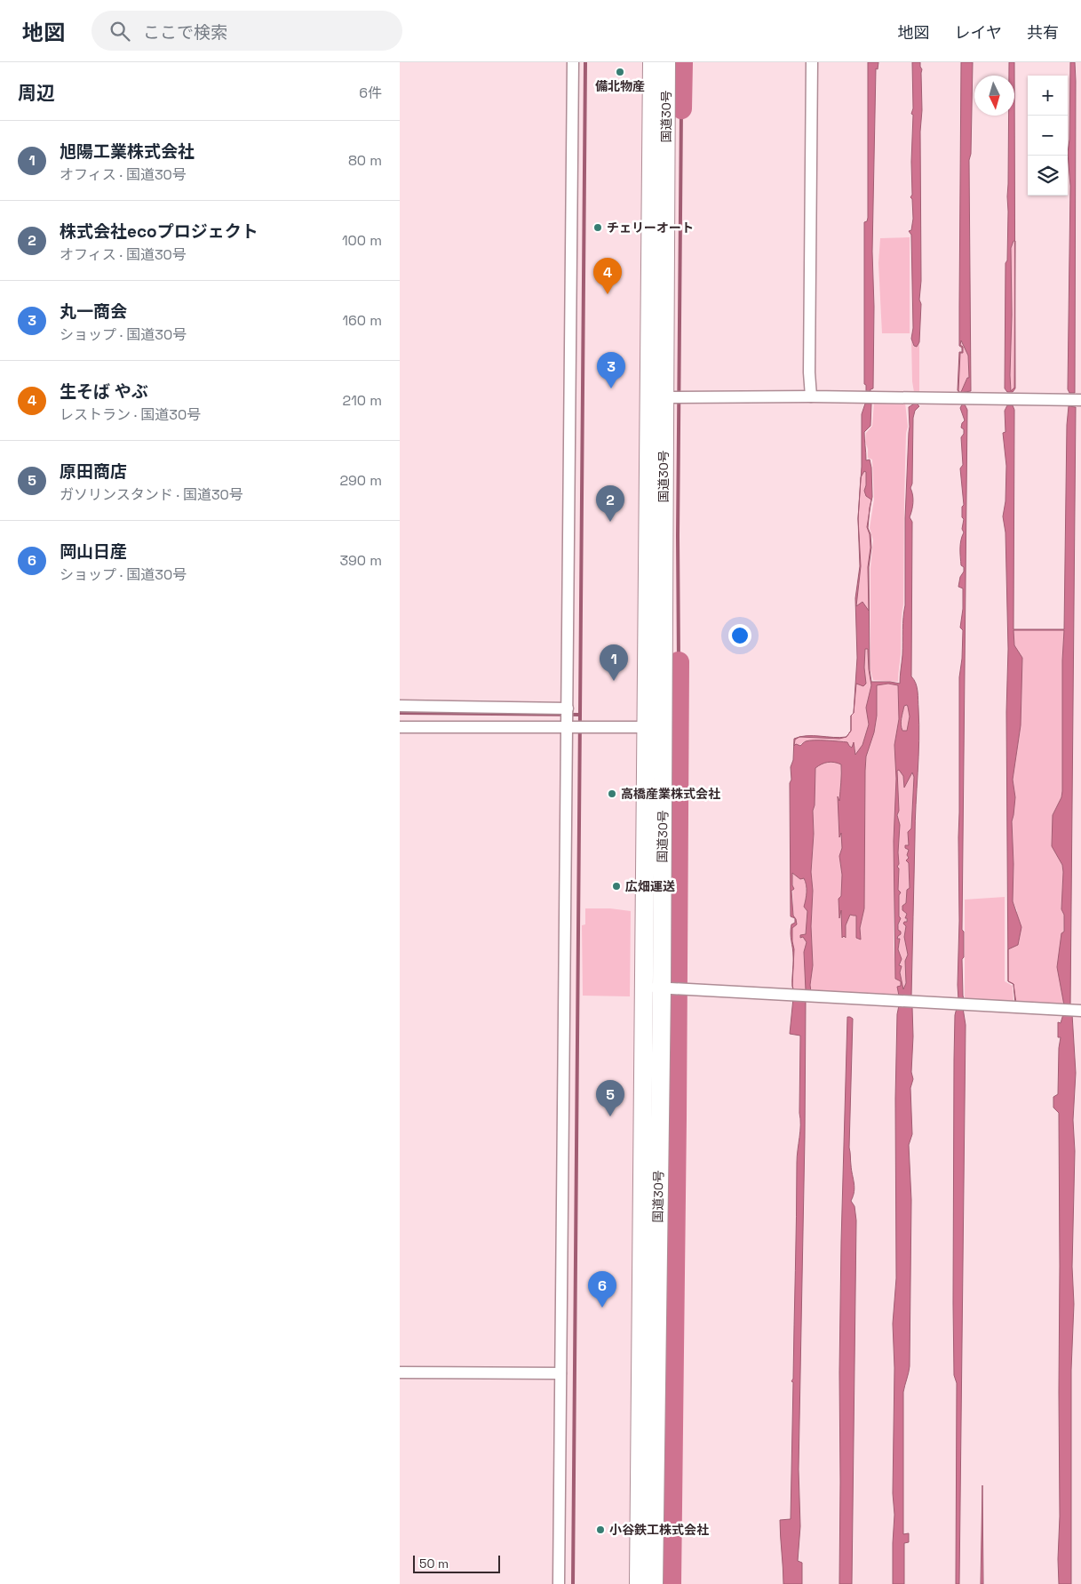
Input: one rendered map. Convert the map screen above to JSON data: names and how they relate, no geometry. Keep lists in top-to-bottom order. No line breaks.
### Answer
{"streets":{"highway":["国道30号"]},"places":["備北物産","チェリーオート","高橋産業株式会社","広畑運送","小谷鉄工株式会社"],"scale_bar":"50 m","north":"bottom","page":{"header":"地図","search":"ここで検索","nav":["地図","レイヤ","共有"],"heading":["周辺","6件"],"map_buttons":["+","−"],"list":[{"mark":"1","name":"旭陽工業株式会社","note":"オフィス · 国道30号","value":"80 m"},{"mark":"2","name":"株式会社ecoプロジェクト","note":"オフィス · 国道30号","value":"100 m"},{"mark":"3","name":"丸一商会","note":"ショップ · 国道30号","value":"160 m"},{"mark":"4","name":"生そば やぶ","note":"レストラン · 国道30号","value":"210 m"},{"mark":"5","name":"原田商店","note":"ガソリンスタンド · 国道30号","value":"290 m"},{"mark":"6","name":"岡山日産","note":"ショップ · 国道30号","value":"390 m"}],"pins":["4","3","2","1","5","6"],"scale":"50 m"}}
